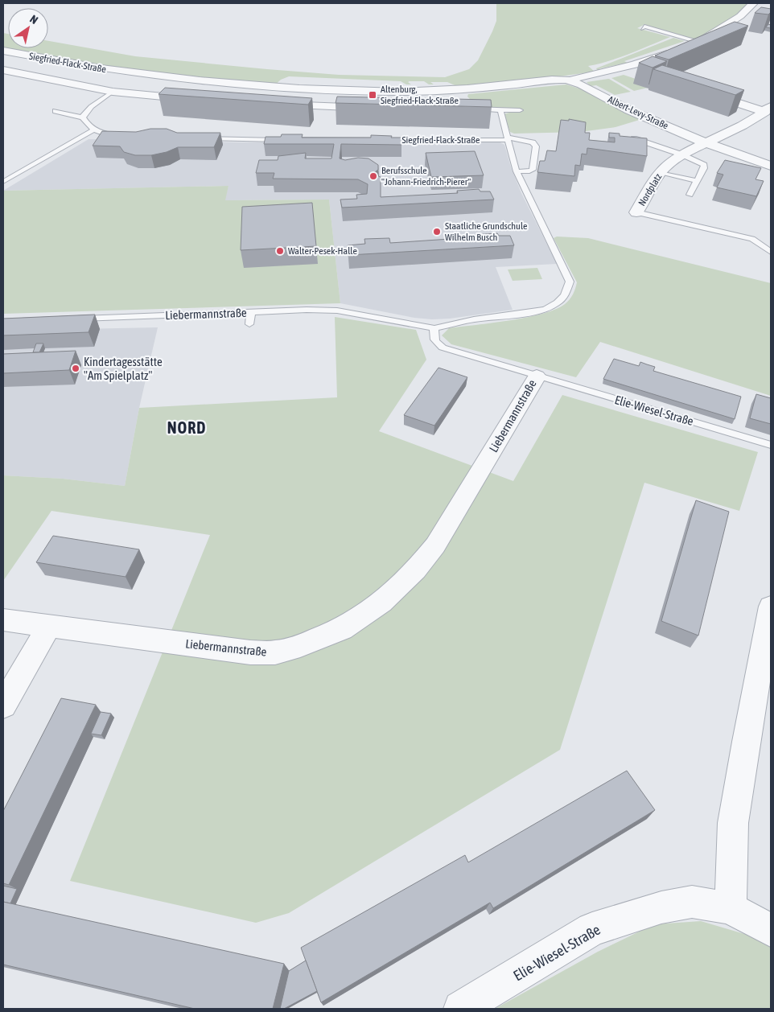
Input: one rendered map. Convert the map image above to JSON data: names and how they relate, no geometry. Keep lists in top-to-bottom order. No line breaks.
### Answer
{"streets":{"street":["Siegfried-Flack-Straße","Albert-Levy-Straße","Nordplatz","Liebermannstraße","Elie-Wiesel-Straße"]},"crossings":[["Siegfried-Flack-Straße","Albert-Levy-Straße"],["Albert-Levy-Straße","Nordplatz"],["Liebermannstraße","Elie-Wiesel-Straße"]],"districts":["NORD"],"places":{"transit":["Altenburg, Siegfried-Flack-Straße"],"other":["Berufsschule \"Johann-Friedrich-Pierer\"","Staatliche Grundschule Wilhelm Busch","Walter-Pesek-Halle","Kindertagesstätte \"Am Spielplatz\""]},"north":"top right"}
